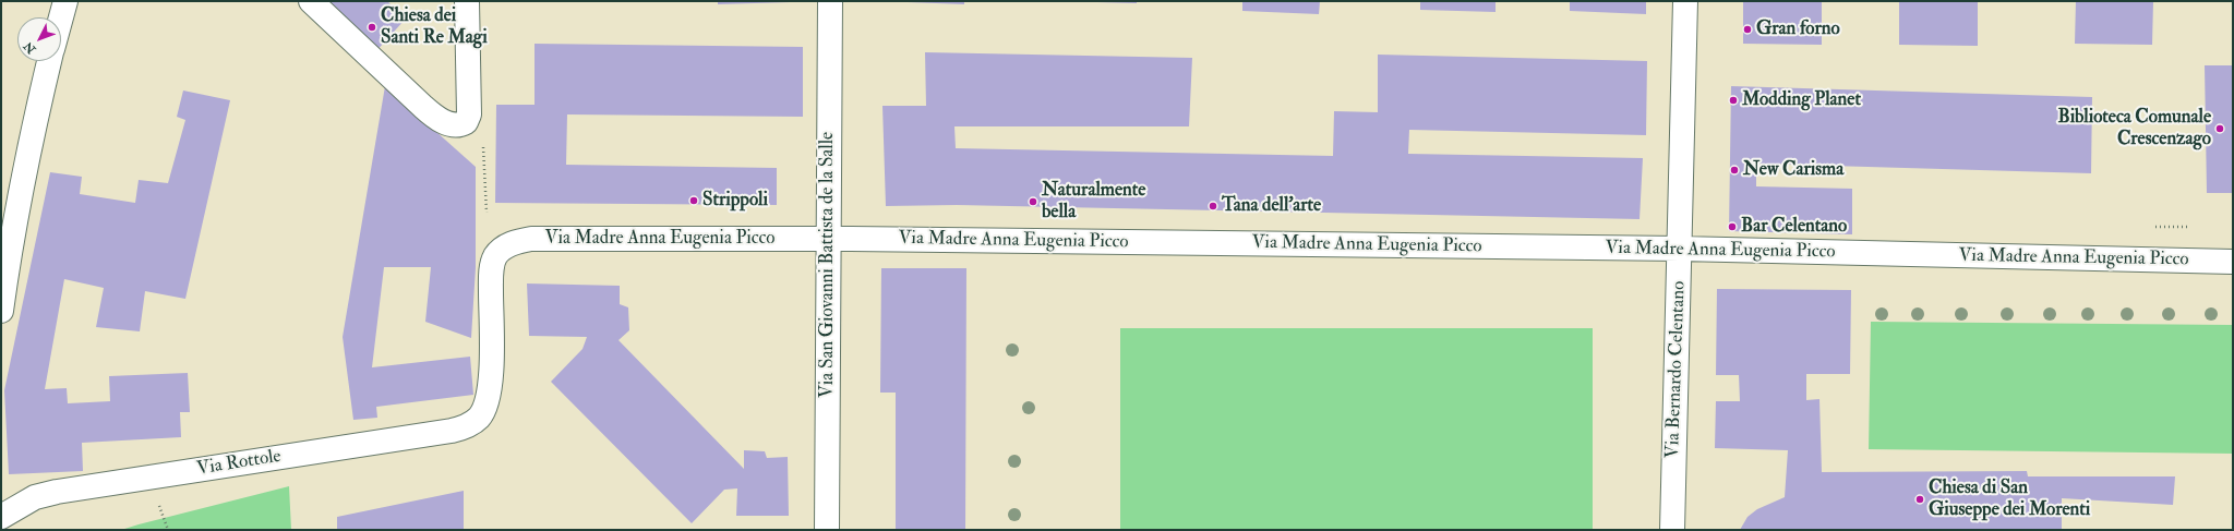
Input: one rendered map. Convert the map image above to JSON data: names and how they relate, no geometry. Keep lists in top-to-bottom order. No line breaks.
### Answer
{"streets":{"street":["Via Madre Anna Eugenia Picco","Via San Giovanni Battista de la Salle","Via Bernardo Celentano","Via Rottole"]},"crossings":[["Via Madre Anna Eugenia Picco","Via San Giovanni Battista de la Salle"],["Via Madre Anna Eugenia Picco","Via Bernardo Celentano"],["Via Madre Anna Eugenia Picco","Via Rottole"]],"places":["Chiesa dei Santi Re Magi","Gran forno","Modding Planet","Biblioteca Comunale Crescenzago","New Carisma","Strippoli","Naturalmente bella","Tana dell'arte","Bar Celentano","Chiesa di San Giuseppe dei Morenti"],"north":"bottom left"}
